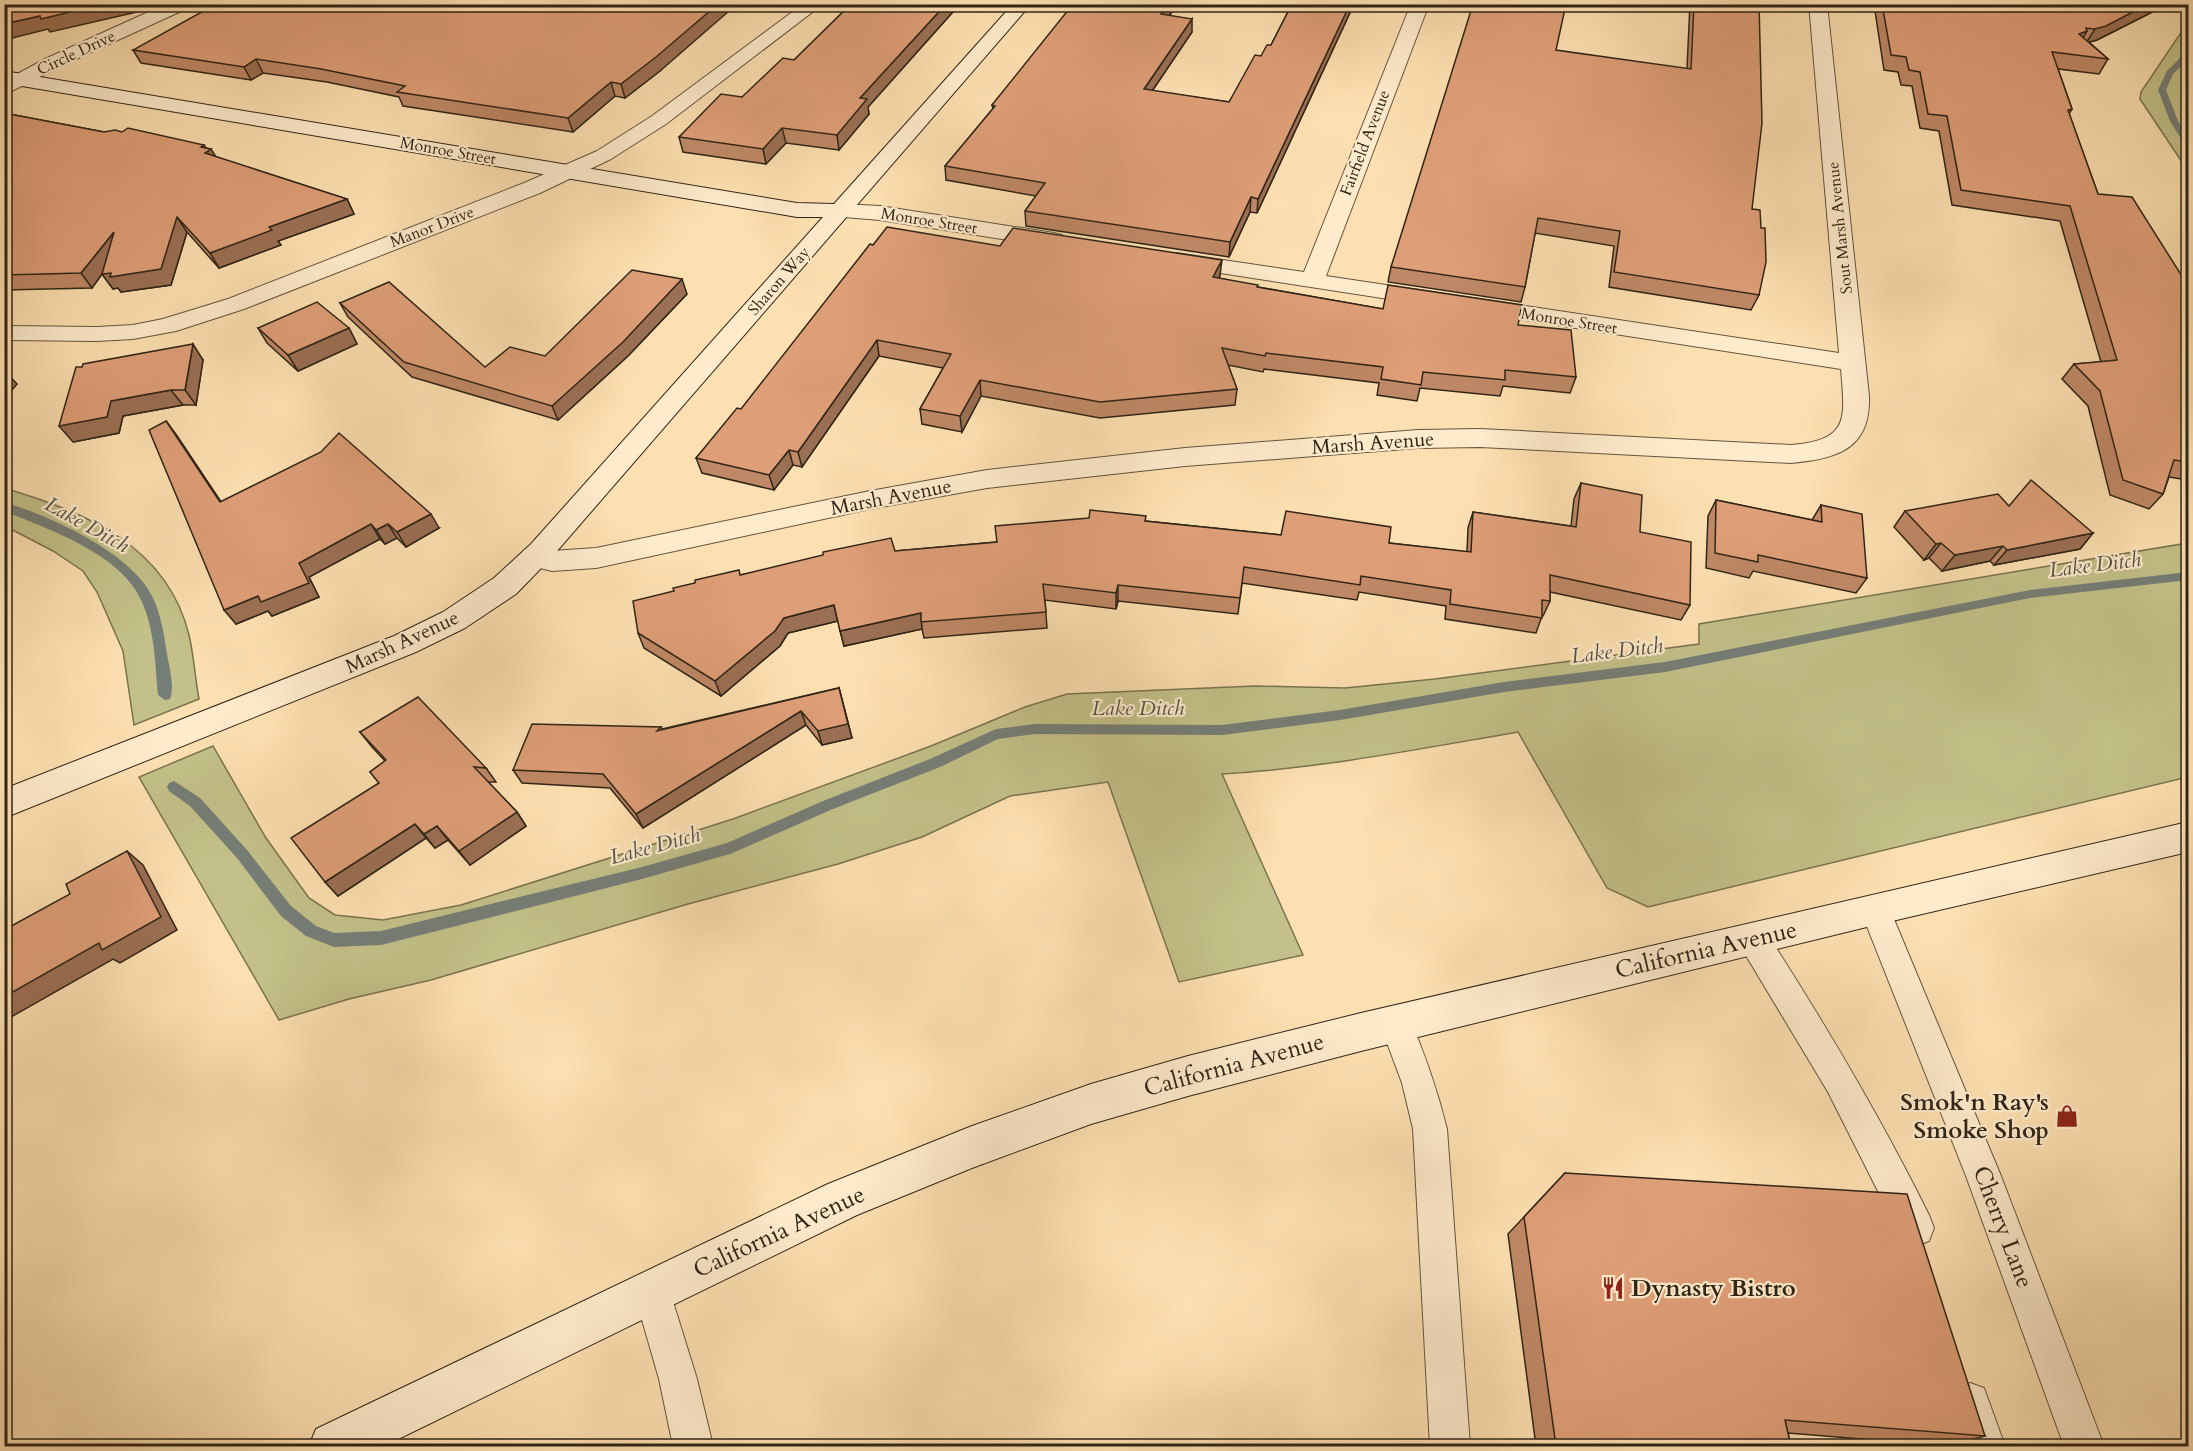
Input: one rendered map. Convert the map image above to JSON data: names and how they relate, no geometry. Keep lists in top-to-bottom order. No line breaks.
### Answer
{"streets":{"street":["Circle Drive","Fairfield Avenue","Monroe Street","Manor Drive","Sout Marsh Avenue","Sharon Way","Marsh Avenue","California Avenue"],"lane":["Cherry Lane"]},"crossings":[["Circle Drive","Monroe Street"],["Fairfield Avenue","Monroe Street"],["Monroe Street","Manor Drive"],["Monroe Street","Sout Marsh Avenue"],["Monroe Street","Sharon Way"],["Sout Marsh Avenue","Marsh Avenue"],["Sharon Way","Marsh Avenue"],["California Avenue","Cherry Lane"]],"water":["Lake Ditch"],"places":{"shop":["Smok'n Ray's Smoke Shop"],"restaurant":["Dynasty Bistro"]}}
